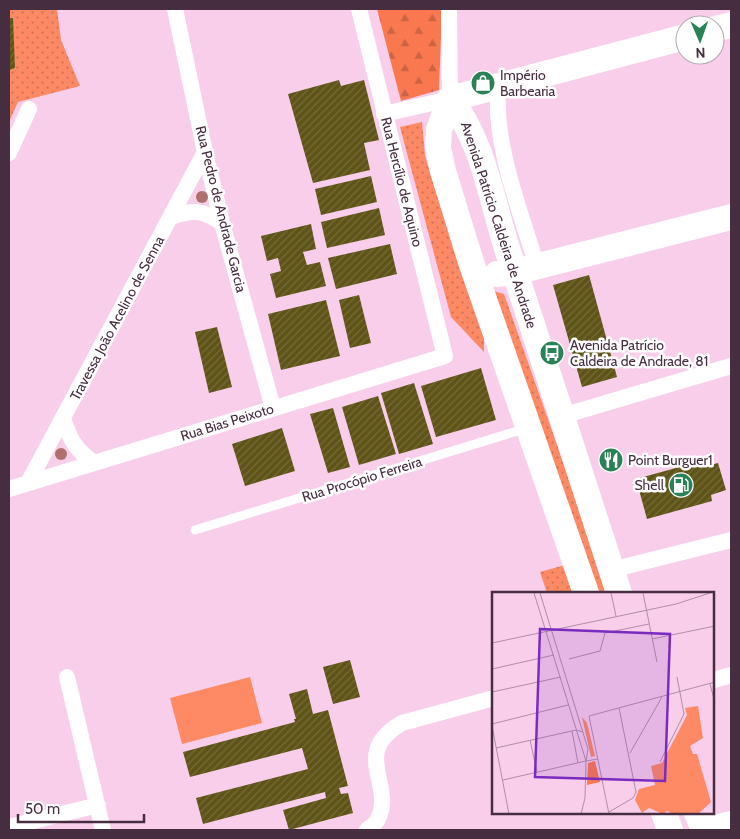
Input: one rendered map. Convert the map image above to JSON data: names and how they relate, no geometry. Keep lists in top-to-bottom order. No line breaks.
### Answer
{"streets":{"main road":["Avenida Patrício Caldeira de Andrade"],"street":["Rua Hercílio de Aquino","Rua Pedro de Andrade Garcia","Travessa João Acelino de Senna","Rua Bias Peixoto"],"lane":["Rua Procópio Ferreira"]},"crossings":[["Rua Hercílio de Aquino","Rua Bias Peixoto"],["Rua Pedro de Andrade Garcia","Travessa João Acelino de Senna"],["Rua Pedro de Andrade Garcia","Rua Bias Peixoto"],["Avenida Patrício Caldeira de Andrade","Rua Procópio Ferreira"],["Travessa João Acelino de Senna","Rua Bias Peixoto"]],"places":{"shop":["Império Barbearia"],"bus stop":["Avenida Patrício Caldeira de Andrade, 81"],"restaurant":["Point Burguer1"],"fuel station":["Shell"]},"scale_bar":"50 m","north":"bottom"}
